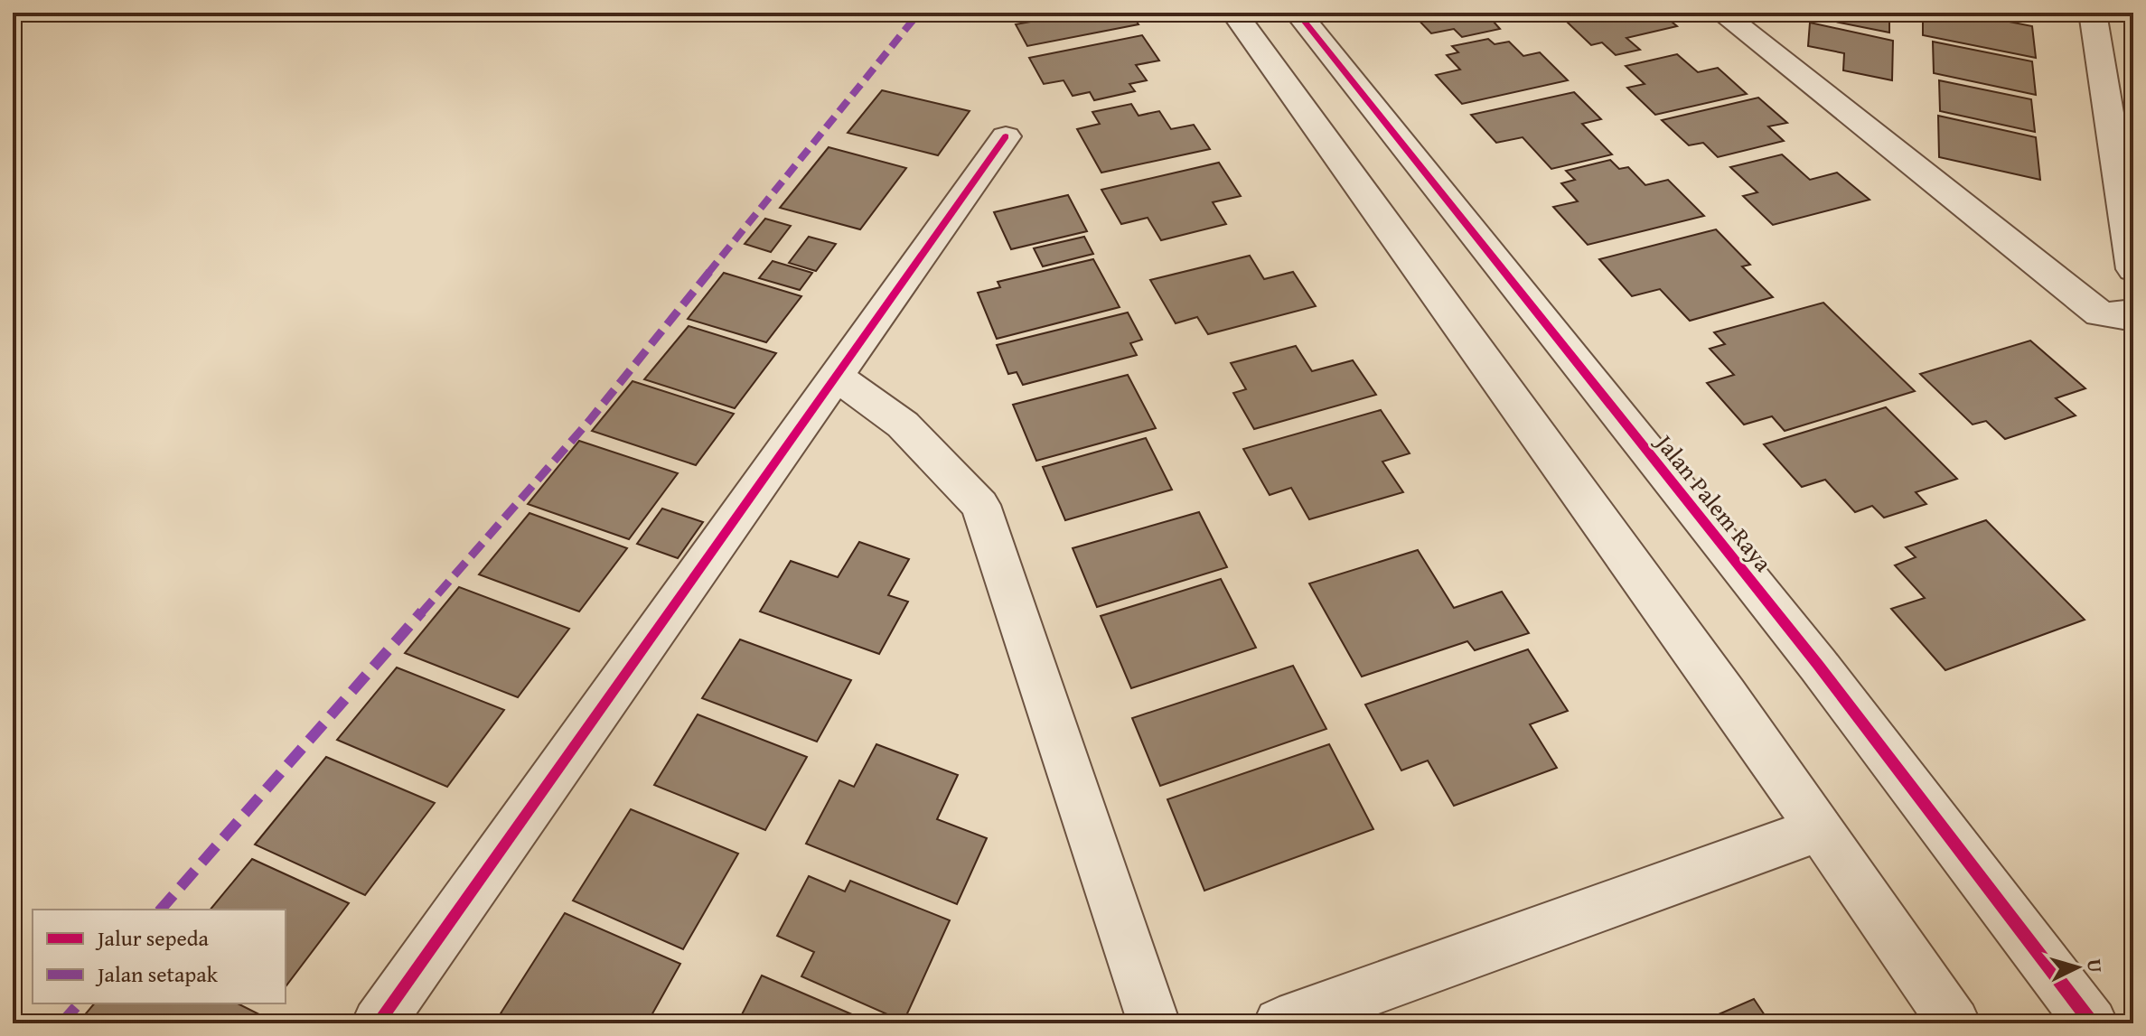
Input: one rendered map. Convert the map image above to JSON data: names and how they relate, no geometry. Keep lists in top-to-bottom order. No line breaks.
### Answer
{"streets":{"street":["Jalan Palem Raya"]},"legend":["Jalur sepeda","Jalan setapak"],"north":"right"}
